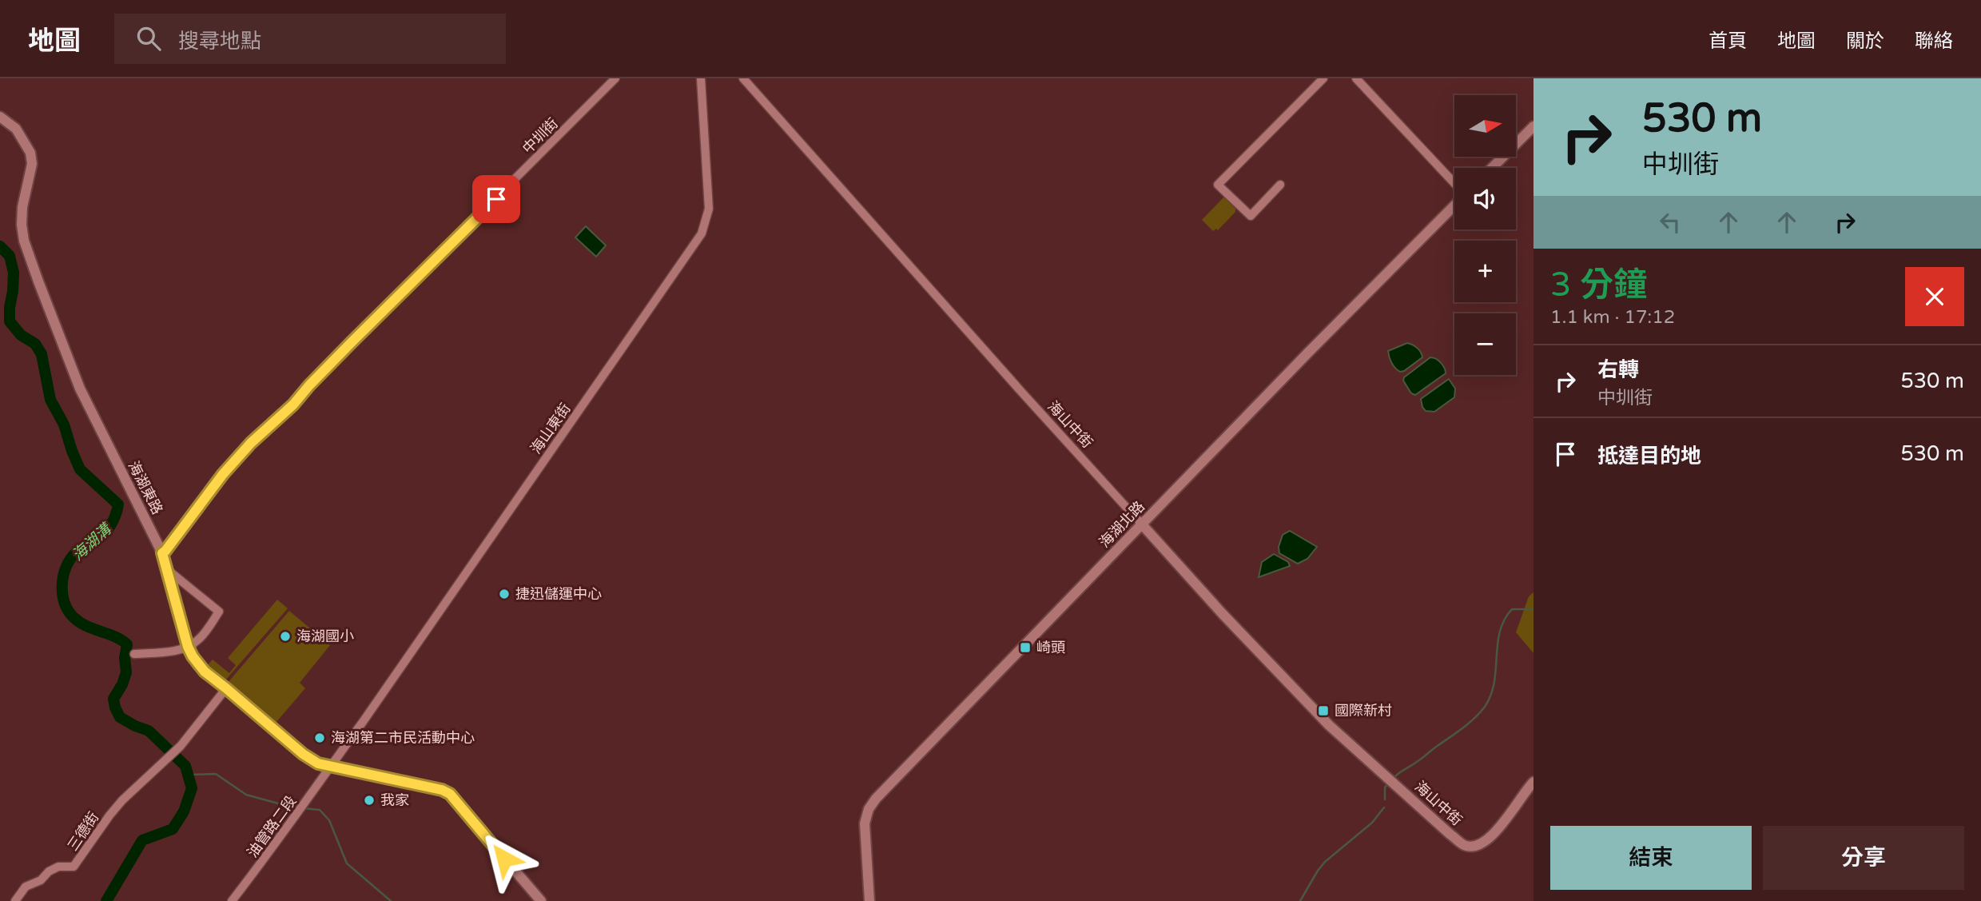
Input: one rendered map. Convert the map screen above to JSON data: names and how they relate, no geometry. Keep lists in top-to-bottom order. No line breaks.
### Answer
{"streets":{"street":["中圳街","海山中街","海山東街","海湖東路","海湖北路","油管路二段","三德街"]},"crossings":[["中圳街","海湖東路"],["海山中街","海湖北路"],["海山東街","海湖東路"],["海山東街","油管路二段"],["海湖東路","油管路二段"],["海湖東路","三德街"]],"water":["海湖溝"],"places":{"other":["捷迅儲運中心","海湖國小","海湖第二市民活動中心","我家"],"transit":["崎頭","國際新村"]},"north":"right","page":{"header":"地圖","search":"搜尋地點","nav":["首頁","地圖","關於","聯絡"],"turn":["530 m","中圳街"],"map_buttons":["+","−"],"heading":["3 分鐘","1.1 km · 17:12"],"list":[{"name":"右轉","note":"中圳街","value":"530 m"},{"name":"抵達目的地","value":"530 m"}],"buttons":["結束","分享"]}}
